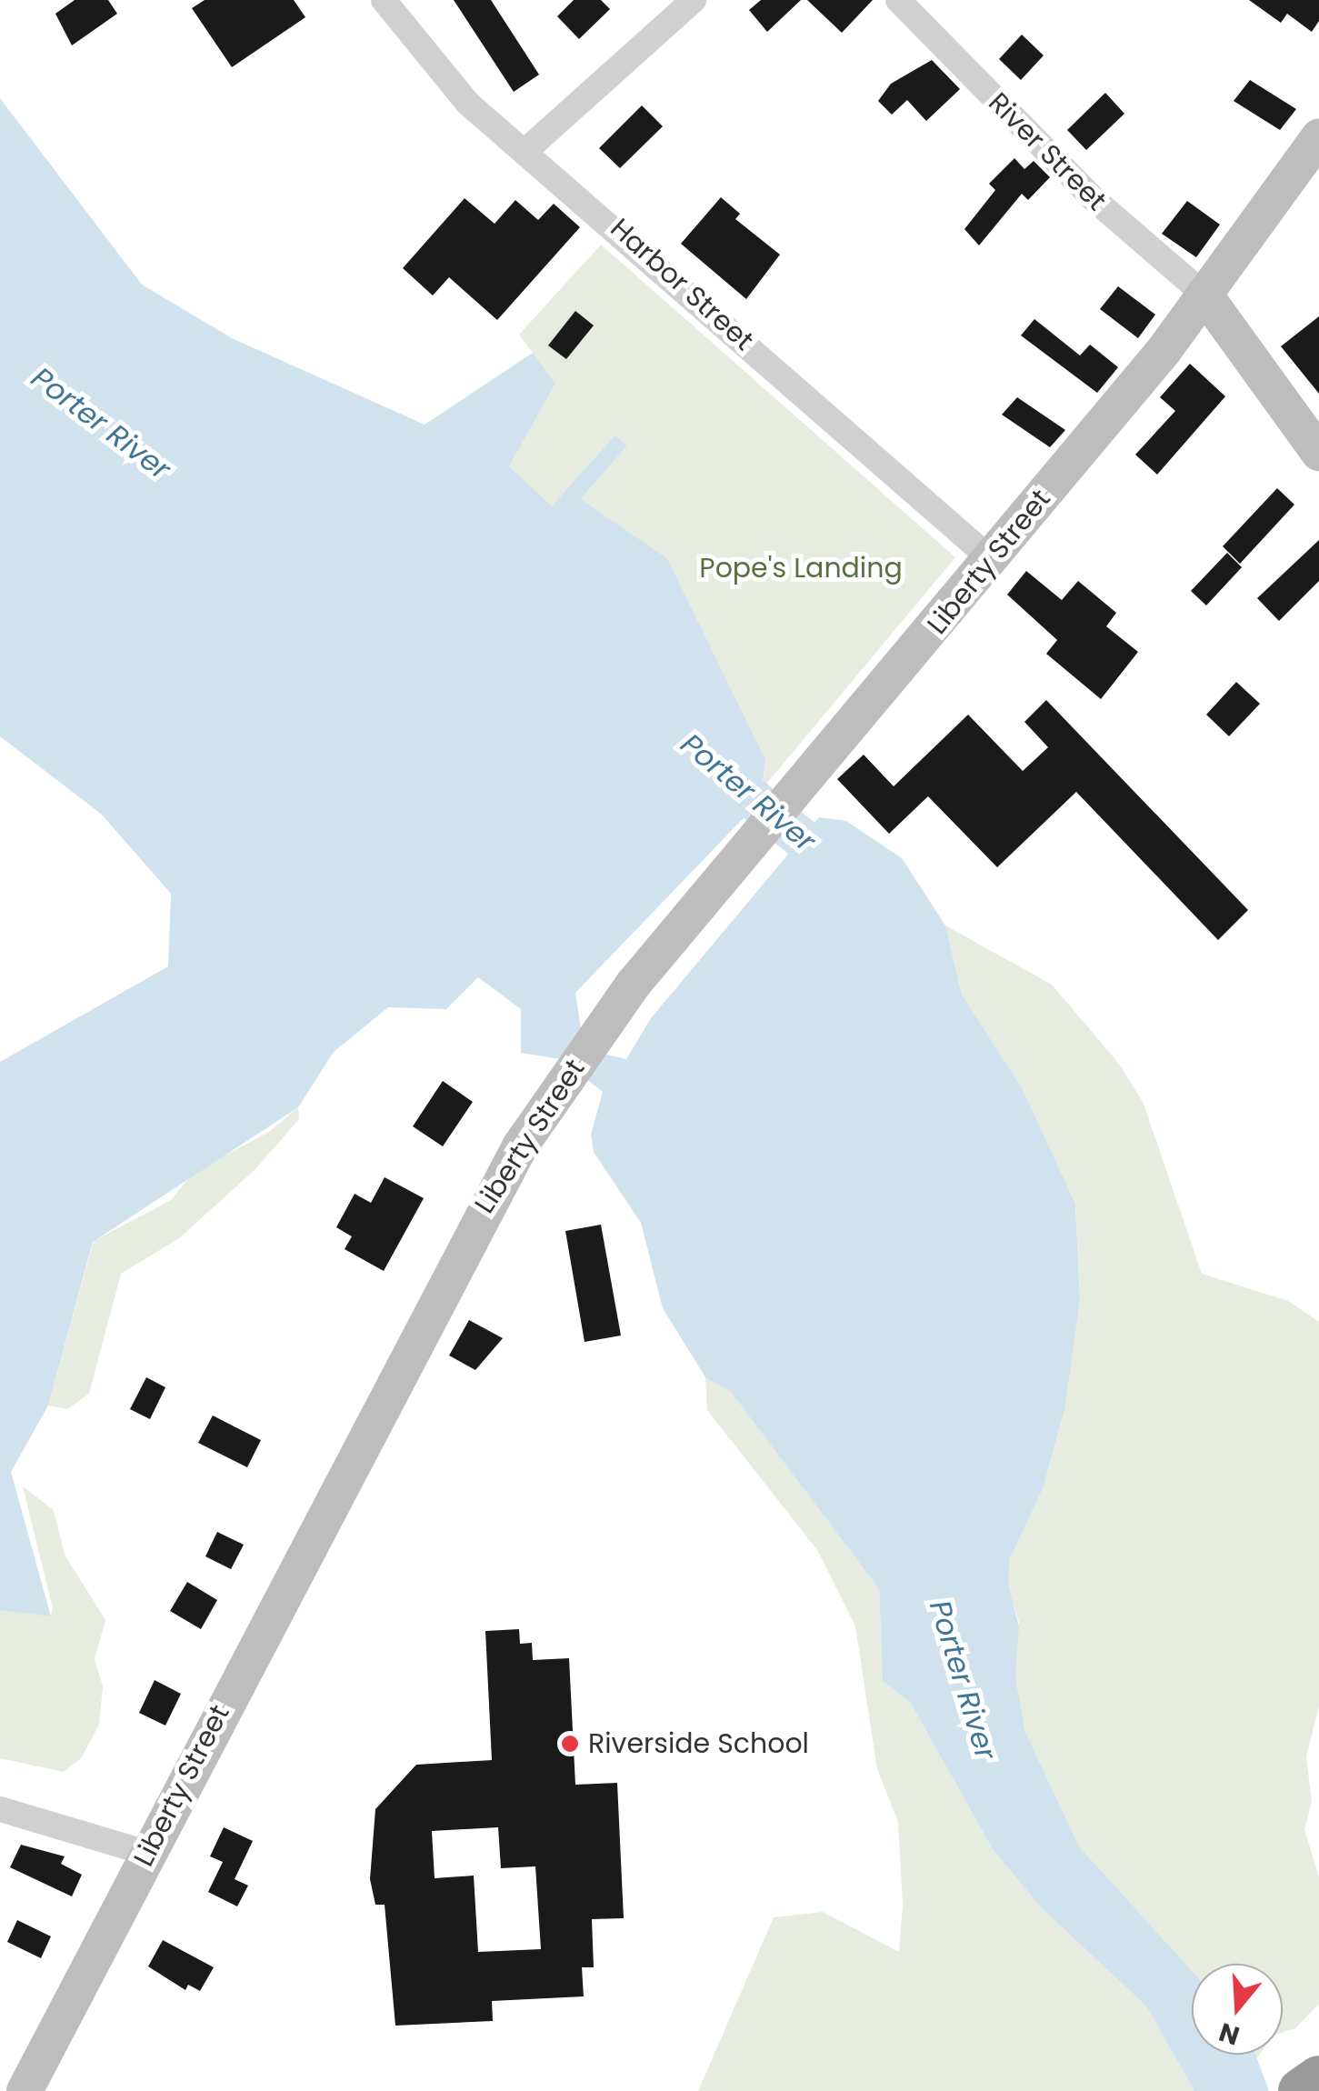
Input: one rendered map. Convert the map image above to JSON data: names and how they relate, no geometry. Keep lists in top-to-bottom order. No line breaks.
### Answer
{"streets":{"street":["River Street","Harbor Street","Liberty Street"]},"crossings":[["River Street","Liberty Street"],["Harbor Street","Liberty Street"]],"water":["Porter River"],"parks":["Pope's Landing"],"places":["Riverside School"],"north":"bottom"}
